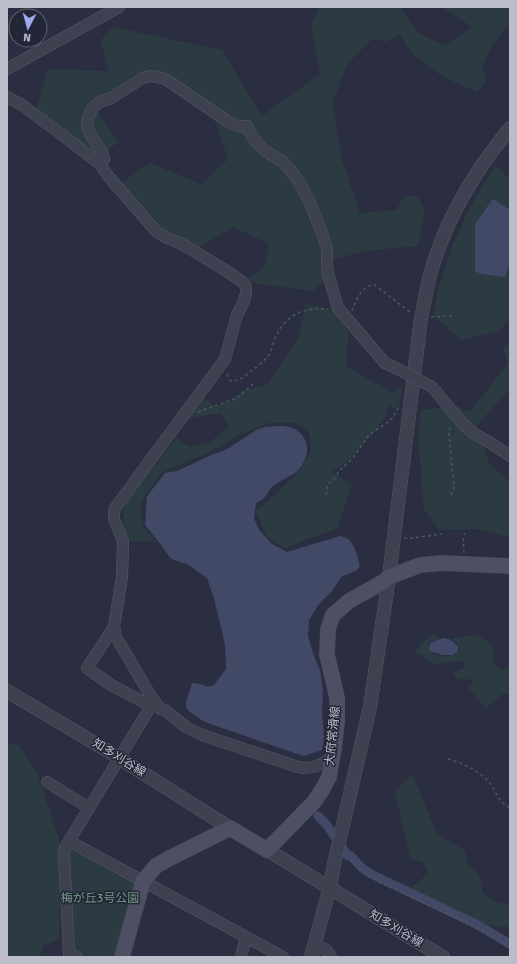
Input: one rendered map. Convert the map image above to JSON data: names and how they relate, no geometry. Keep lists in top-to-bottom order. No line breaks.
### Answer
{"streets":{"main road":["大府常滑線"],"street":["知多刈谷線"]},"crossings":[["大府常滑線","知多刈谷線"]],"parks":["梅が丘3号公園"],"north":"bottom"}
